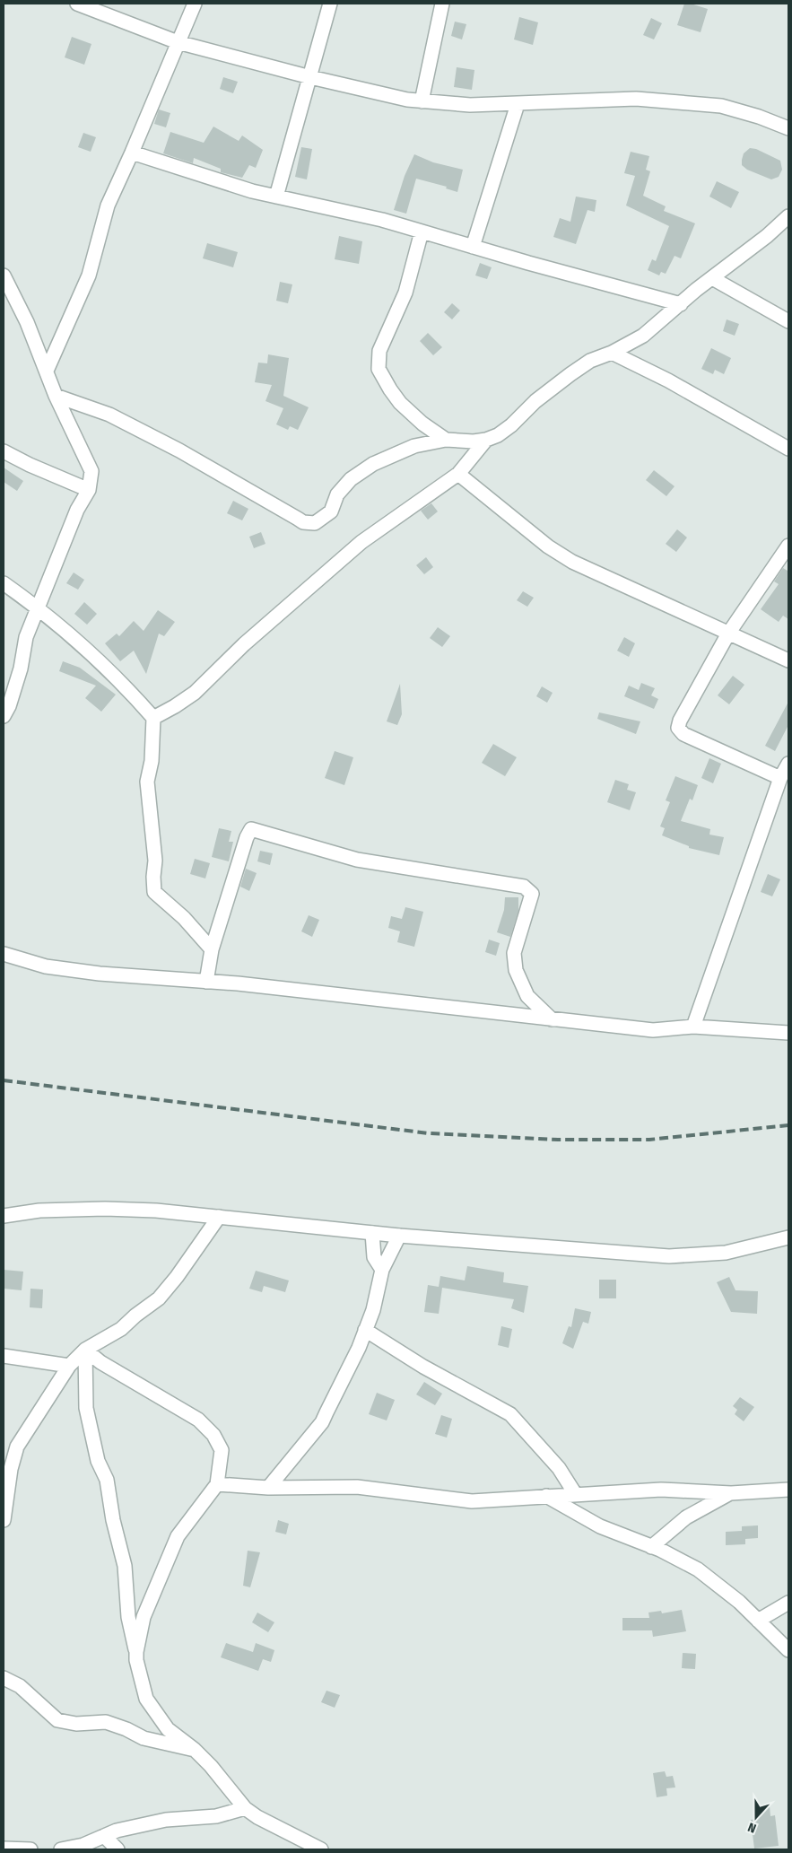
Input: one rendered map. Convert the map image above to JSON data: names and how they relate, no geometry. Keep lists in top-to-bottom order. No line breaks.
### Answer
{"north":"bottom"}
